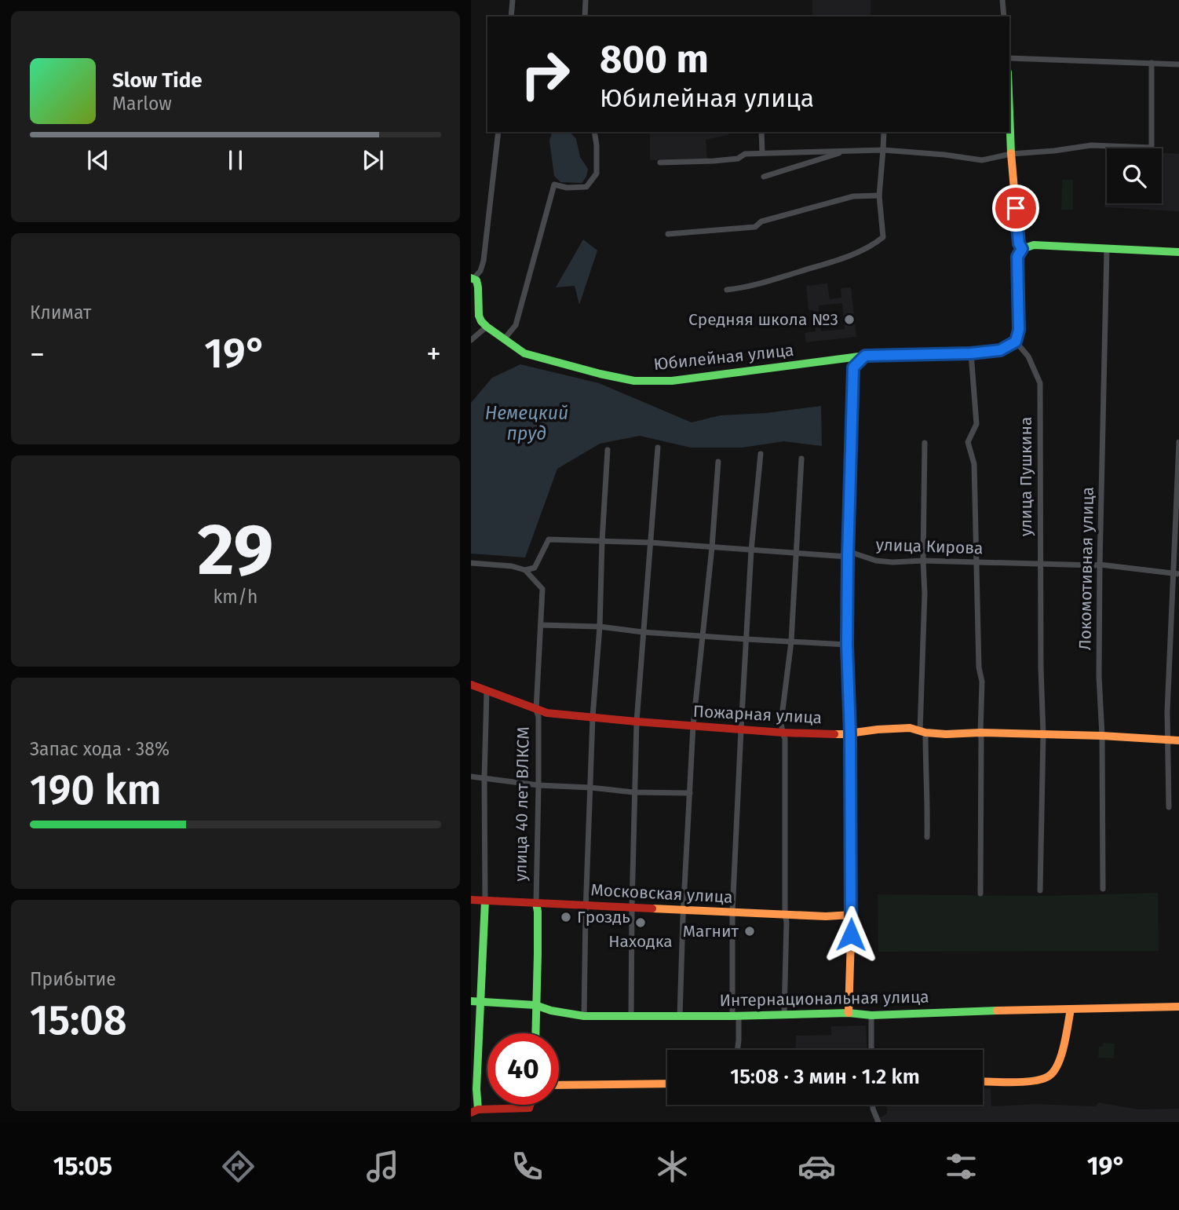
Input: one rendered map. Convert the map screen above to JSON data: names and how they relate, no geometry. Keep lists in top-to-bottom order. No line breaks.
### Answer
{"streets":{"street":["Юбилейная улица","улица Пушкина","улица Кирова","Локомотивная улица","Пожарная улица","улица 40 лет ВЛКСМ","Московская улица","Интернациональная улица"]},"crossings":[["Юбилейная улица","улица Пушкина"],["улица Пушкина","улица Кирова"],["улица Пушкина","Пожарная улица"],["улица Кирова","Локомотивная улица"],["улица Кирова","улица 40 лет ВЛКСМ"],["Локомотивная улица","Пожарная улица"],["Пожарная улица","улица 40 лет ВЛКСМ"],["улица 40 лет ВЛКСМ","Московская улица"],["улица 40 лет ВЛКСМ","Интернациональная улица"]],"water":["Немецкий пруд"],"places":["Средняя школа №3","Гроздь","Находка","Магнит"],"page":{"turn":["800 m","Юбилейная улица"],"song":["Slow Tide","Marlow"],"tile":["Климат",["29","km/h"],["Запас хода · 38%","190 km"],["Прибытие","15:08"]],"heat":["−","19°","+"],"limit":"40","trip":"15:08 · 3 мин · 1.2 km","tabs":["15:05","19°"]}}
